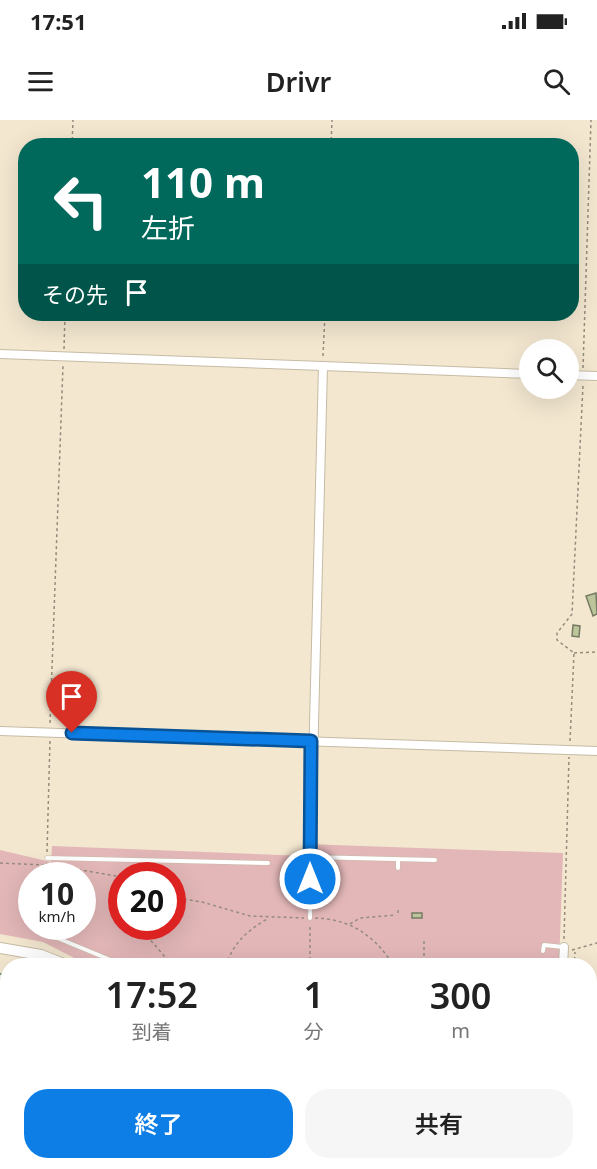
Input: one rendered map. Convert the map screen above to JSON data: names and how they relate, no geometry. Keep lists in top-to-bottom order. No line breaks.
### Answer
{"page":{"status":"17:51","header":"Drivr","turn":["110 m","左折"],"then":"その先","speed":"10 km/h","limit":"20","eta":["17:52","到着","1","分","300","m"],"buttons":["終了","共有"]}}
